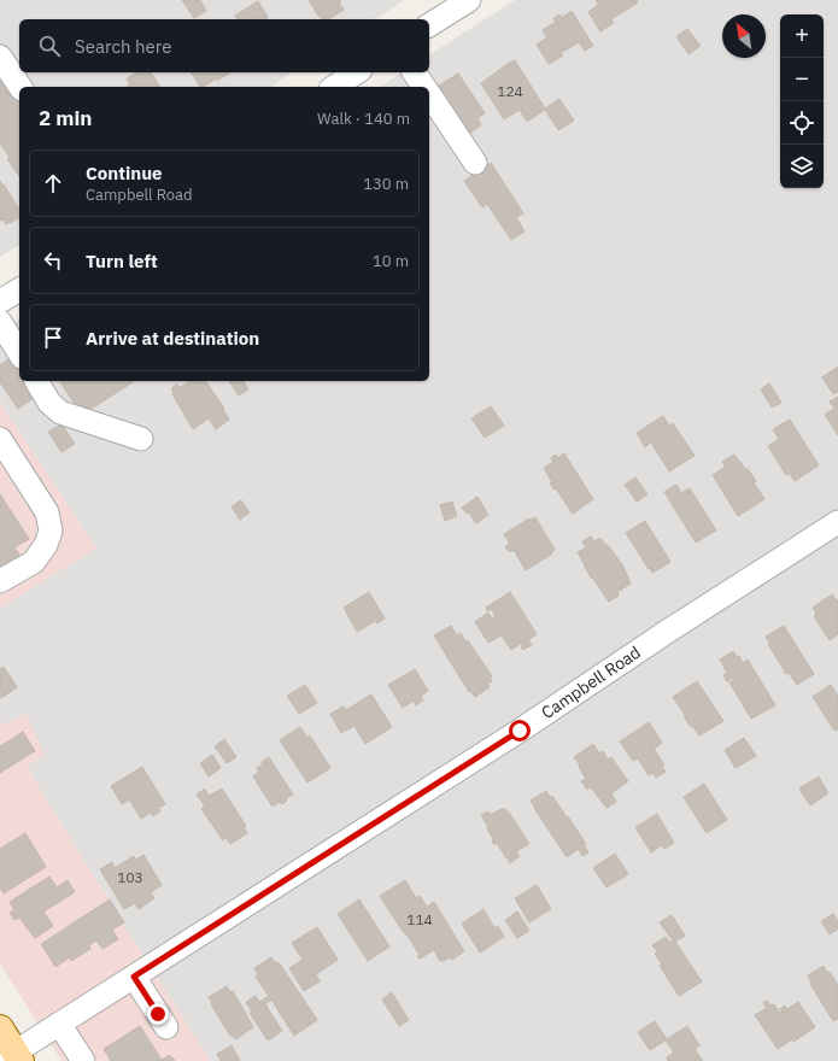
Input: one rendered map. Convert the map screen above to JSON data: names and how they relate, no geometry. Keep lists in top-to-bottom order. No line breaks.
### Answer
{"streets":{"street":["Campbell Road"]},"house_numbers":["124","103","114"],"north":"top left","page":{"map_buttons":["+","−"],"search":"Search here","heading":["2 min","Walk · 140 m"],"list":[["Continue","Campbell Road","130 m"],["Turn left","10 m"],"Arrive at destination"]}}
